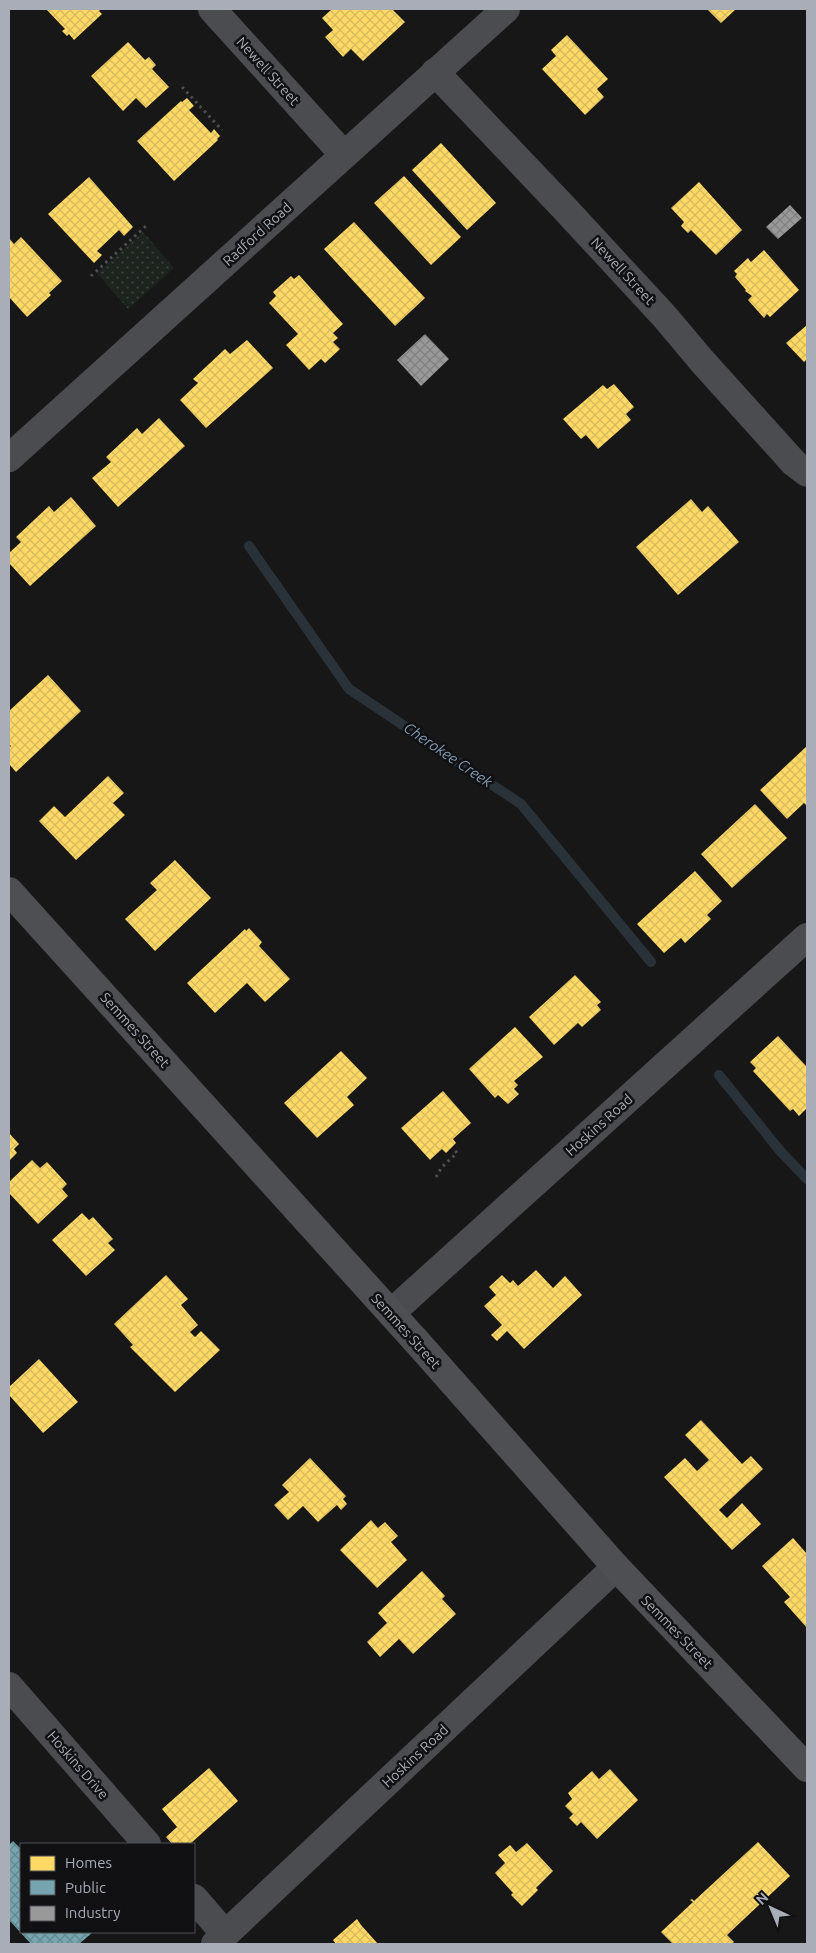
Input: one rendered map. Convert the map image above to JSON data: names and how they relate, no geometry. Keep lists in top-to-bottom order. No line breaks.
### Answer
{"streets":{"main road":["Semmes Street"],"street":["Newell Street","Radford Road","Hoskins Road","Hoskins Drive"]},"crossings":[["Newell Street","Radford Road"],["Semmes Street","Hoskins Road"]],"water":["Cherokee Creek"],"legend":["Homes","Public","Industry"],"north":"top left"}
